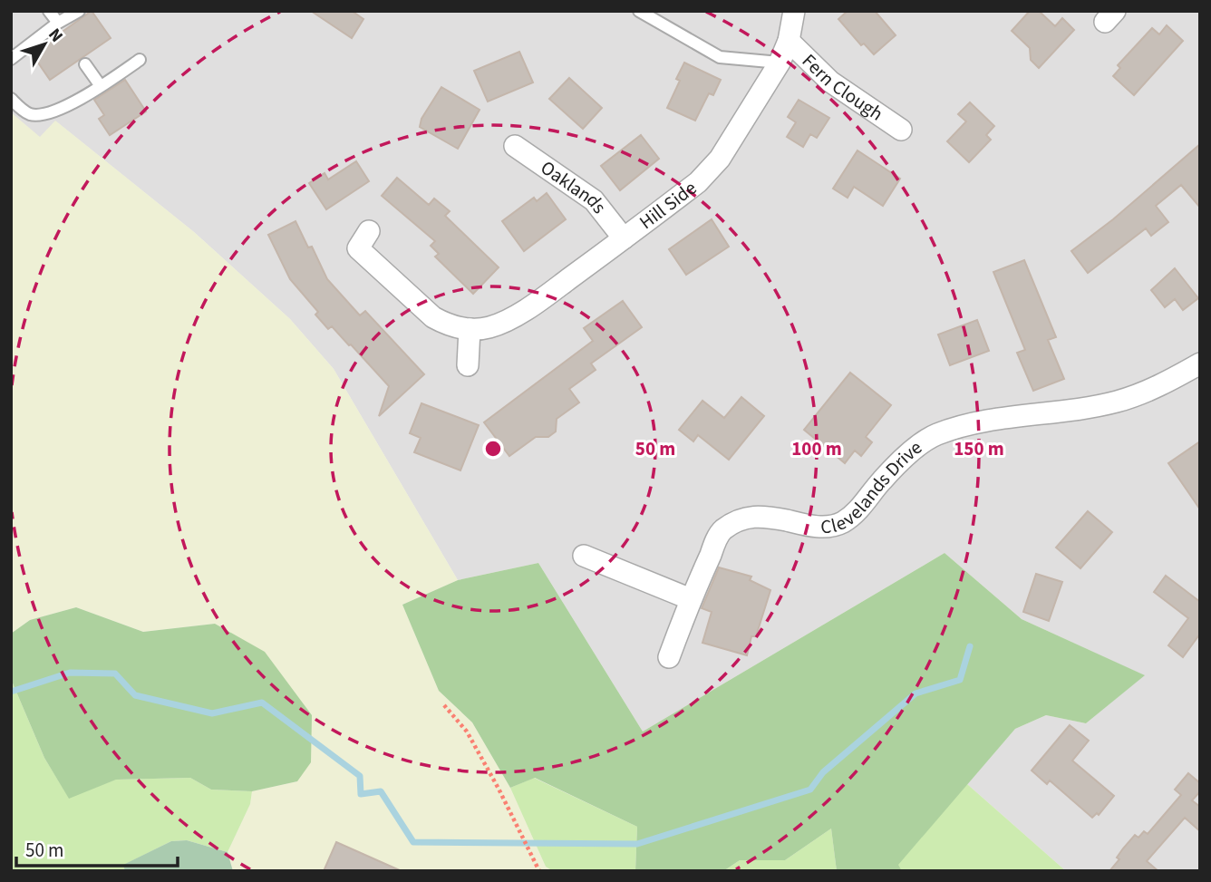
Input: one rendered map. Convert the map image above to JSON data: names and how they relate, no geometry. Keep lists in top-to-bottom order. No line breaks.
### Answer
{"streets":{"street":["Fern Clough","Oaklands","Hill Side","Clevelands Drive"]},"crossings":[["Fern Clough","Hill Side"],["Oaklands","Hill Side"]],"scale_bar":"50 m","north":"top right","rings":["50 m","100 m","150 m"]}
